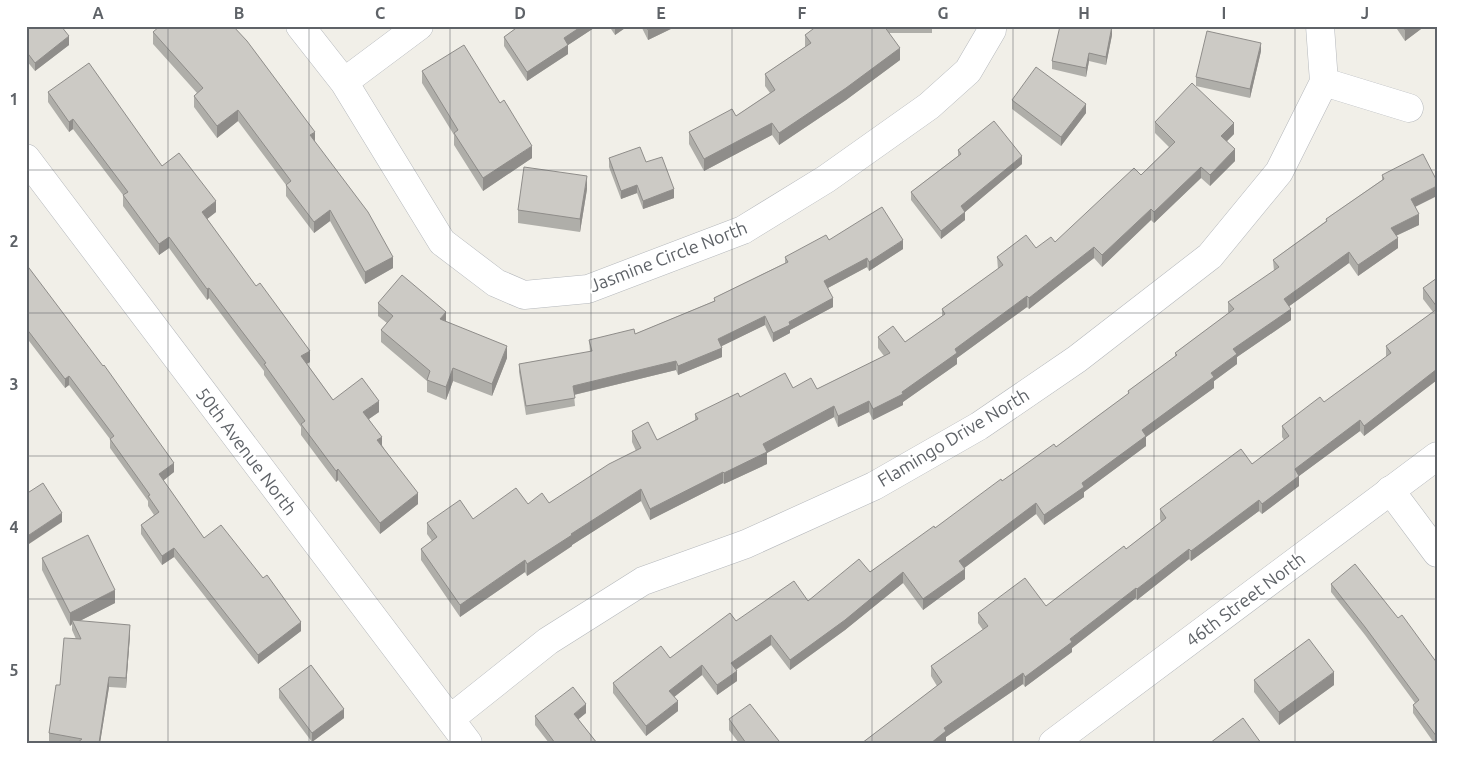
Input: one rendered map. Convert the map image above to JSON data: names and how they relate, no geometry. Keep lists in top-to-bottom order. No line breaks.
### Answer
{"streets":{"street":["Jasmine Circle North","Flamingo Drive North","50th Avenue North","46th Street North"]},"crossings":[["Flamingo Drive North","50th Avenue North"]],"grid":{"columns":["A","B","C","D","E","F","G","H","I","J"],"rows":["1","2","3","4","5"]}}
